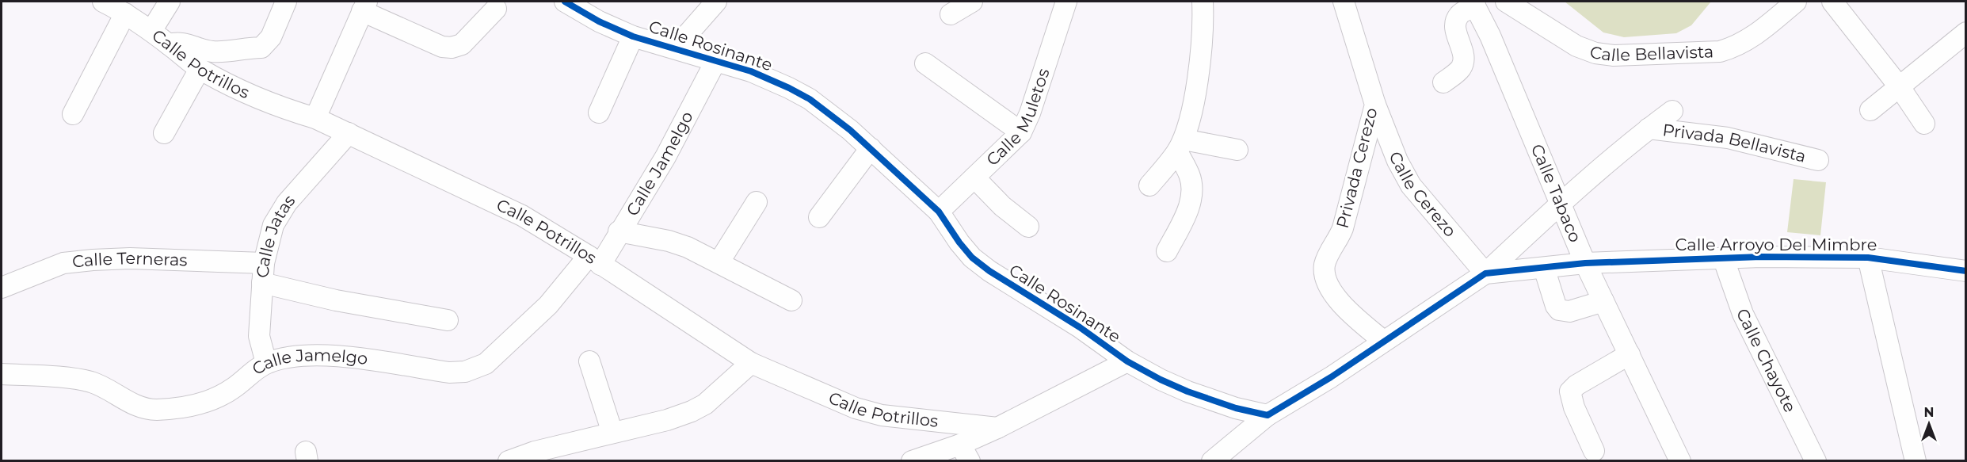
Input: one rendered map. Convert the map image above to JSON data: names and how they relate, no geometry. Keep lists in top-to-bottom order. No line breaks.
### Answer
{"streets":{"street":["Calle Rosinante","Calle Bellavista","Calle Potrillos","Calle Muletos","Privada Bellavista","Calle Jamelgo","Privada Cerezo","Calle Cerezo","Calle Tabaco","Calle Jatas","Calle Arroyo Del Mimbre","Calle Terneras","Calle Chayote"]},"crossings":[["Calle Rosinante","Calle Muletos"],["Calle Rosinante","Calle Jamelgo"],["Calle Potrillos","Calle Jamelgo"],["Calle Potrillos","Calle Jatas"],["Calle Jamelgo","Calle Jatas"],["Privada Cerezo","Calle Cerezo"],["Calle Tabaco","Calle Arroyo Del Mimbre"],["Calle Jatas","Calle Terneras"],["Calle Arroyo Del Mimbre","Calle Chayote"]],"north":"top"}
